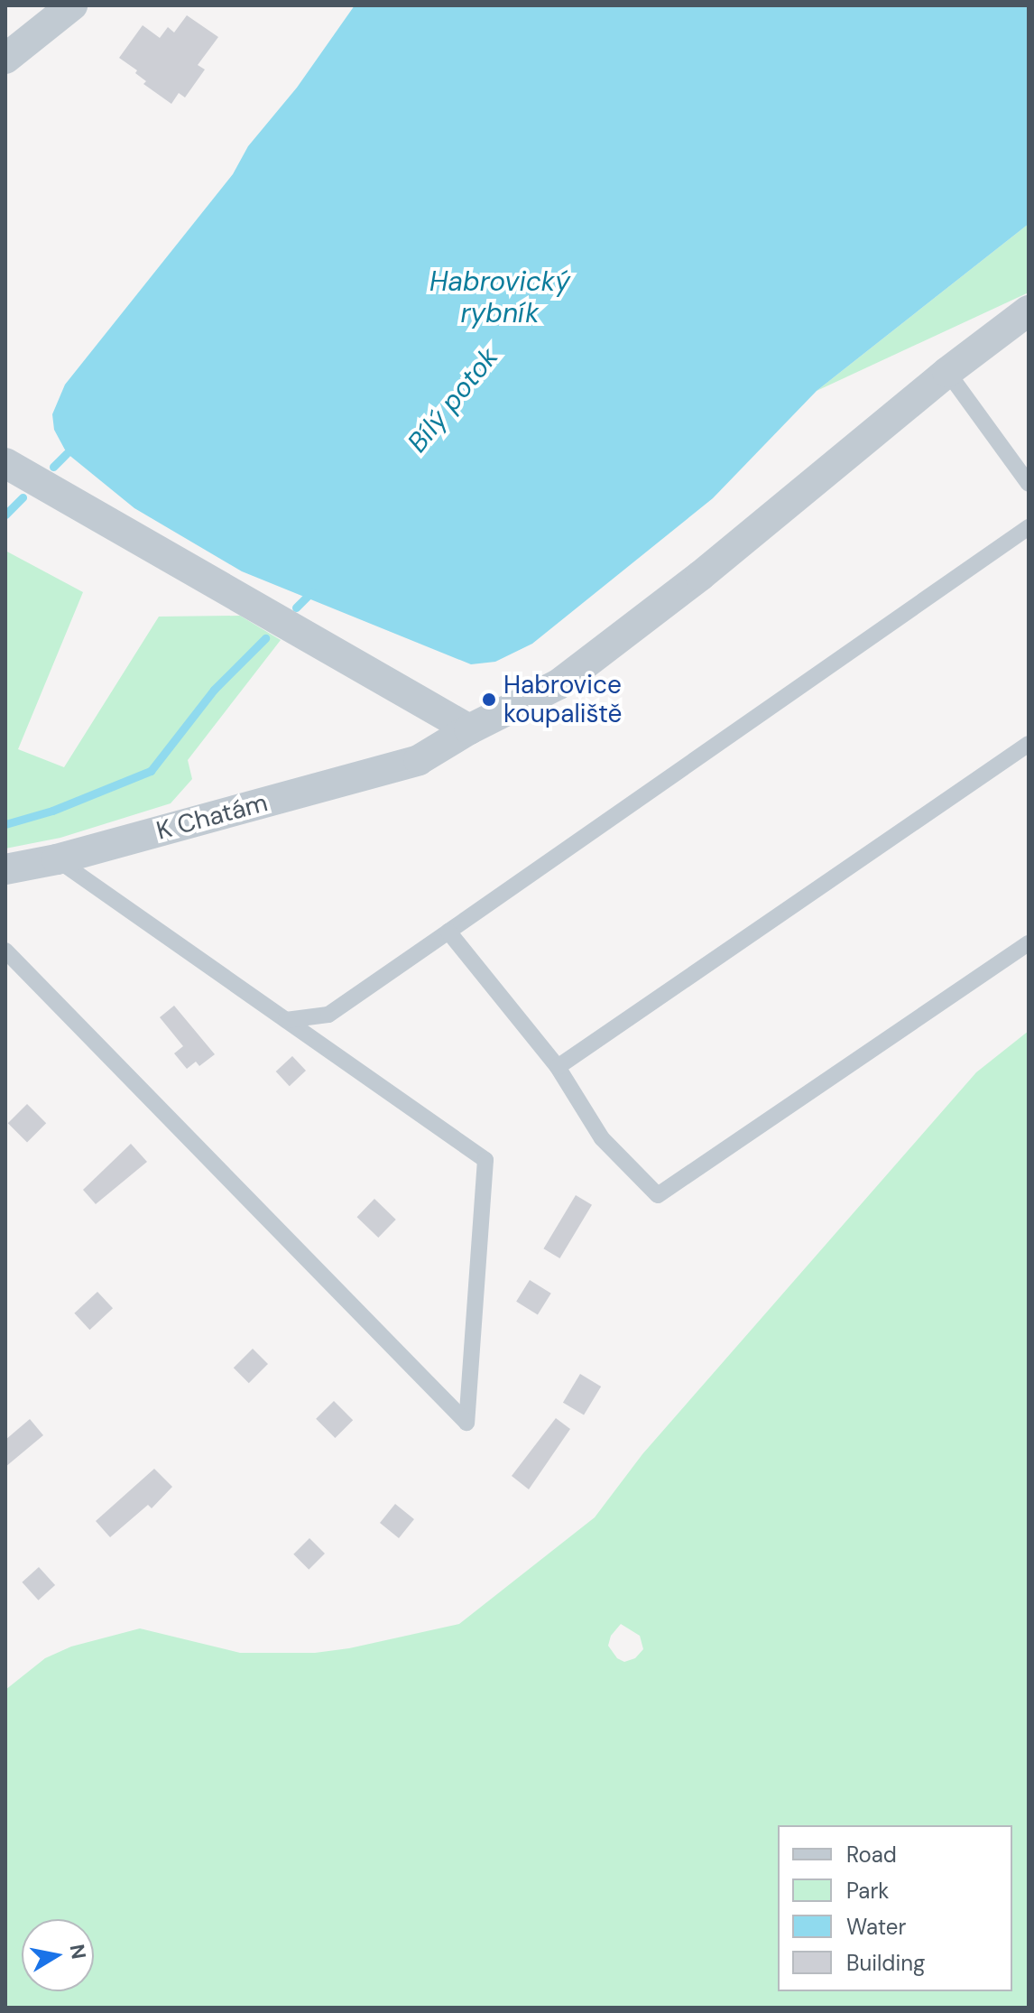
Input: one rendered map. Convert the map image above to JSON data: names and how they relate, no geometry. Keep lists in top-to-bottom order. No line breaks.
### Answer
{"streets":{"street":["K Chatám"]},"water":["Habrovický rybník","Bílý potok"],"places":["Habrovice koupaliště"],"legend":["Road","Park","Water","Building"],"north":"right"}
